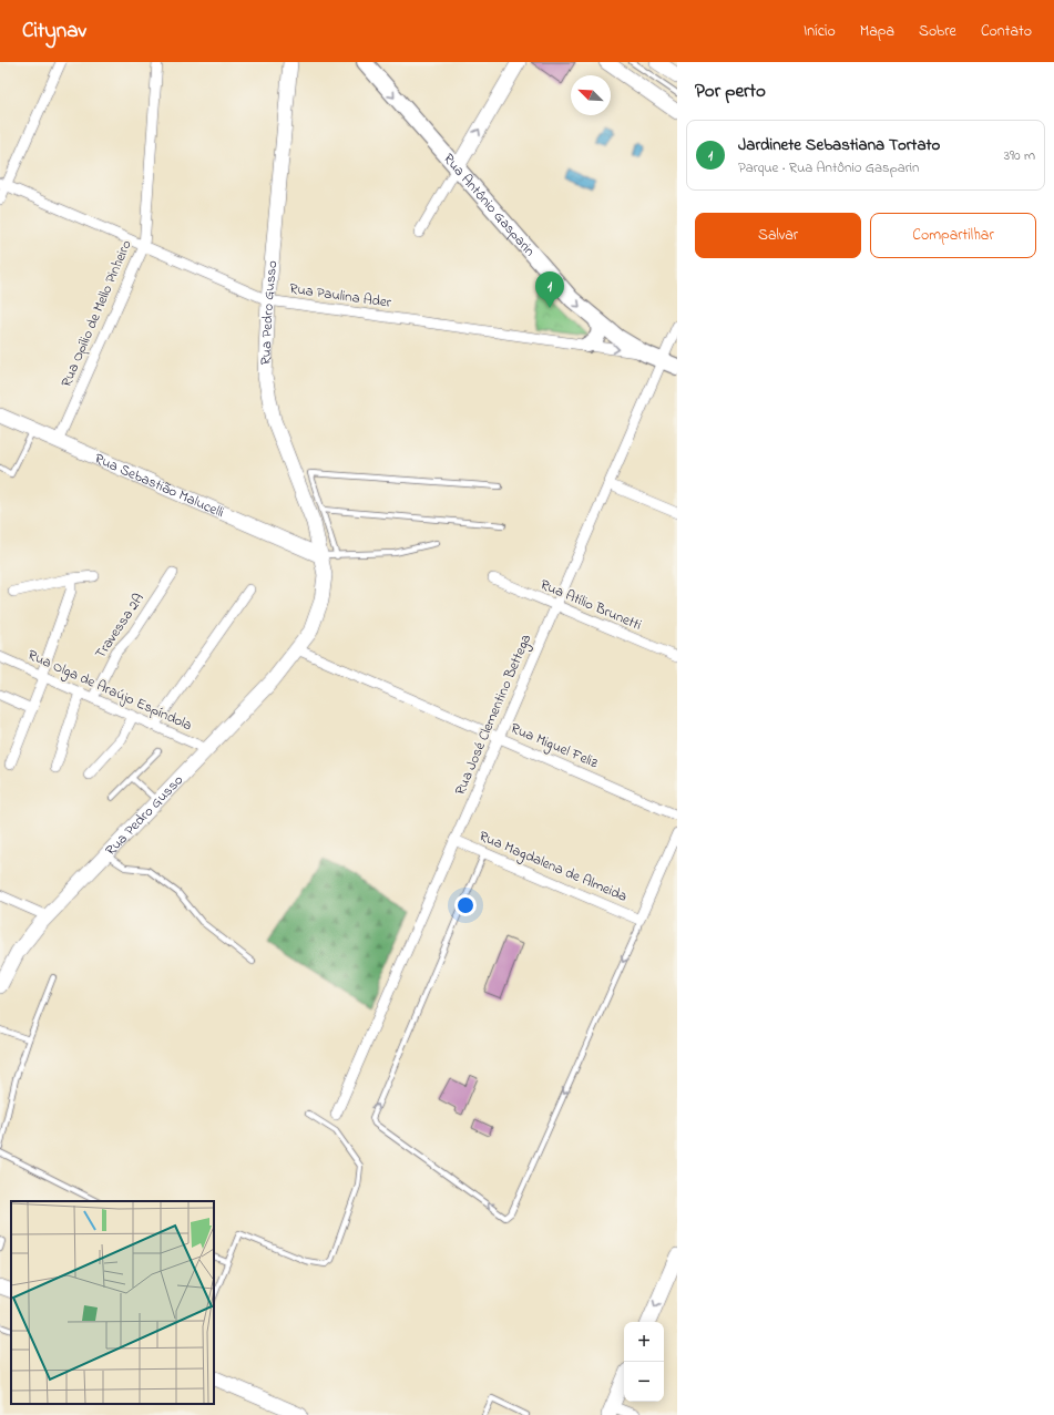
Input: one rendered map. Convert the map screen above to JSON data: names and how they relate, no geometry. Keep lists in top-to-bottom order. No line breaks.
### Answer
{"streets":{"main road":["Rua Antônio Gasparin","Rua Pedro Gusso","Rua Sebastião Malucelli"],"street":["Rua Paulina Ader","Rua Opílio de Mello Pinheiro","Rua Atílio Brunetti","Travessa 2A","Rua Olga de Araújo Espíndola","Rua José Clementino Bettega","Rua Miguel Feliz","Rua Magdalena de Almeida"]},"crossings":[["Rua Antônio Gasparin","Rua Paulina Ader"],["Rua Antônio Gasparin","Rua José Clementino Bettega"],["Rua Paulina Ader","Rua Pedro Gusso"],["Rua Paulina Ader","Rua Opílio de Mello Pinheiro"],["Rua Pedro Gusso","Rua Sebastião Malucelli"],["Rua Pedro Gusso","Rua Olga de Araújo Espíndola"],["Rua Pedro Gusso","Rua Miguel Feliz"],["Rua Opílio de Mello Pinheiro","Rua Sebastião Malucelli"],["Rua Atílio Brunetti","Rua José Clementino Bettega"],["Travessa 2A","Rua Olga de Araújo Espíndola"],["Rua José Clementino Bettega","Rua Miguel Feliz"],["Rua José Clementino Bettega","Rua Magdalena de Almeida"]],"one_way":["Rua Antônio Gasparin"],"north":"top left","page":{"header":"Citynav","nav":["Início","Mapa","Sobre","Contato"],"heading":"Por perto","list":[{"mark":"1","name":"Jardinete Sebastiana Tortato","note":"Parque · Rua Antônio Gasparin","value":"390 m"}],"buttons":["Salvar","Compartilhar"],"pins":"1","map_buttons":["+","−"]}}
